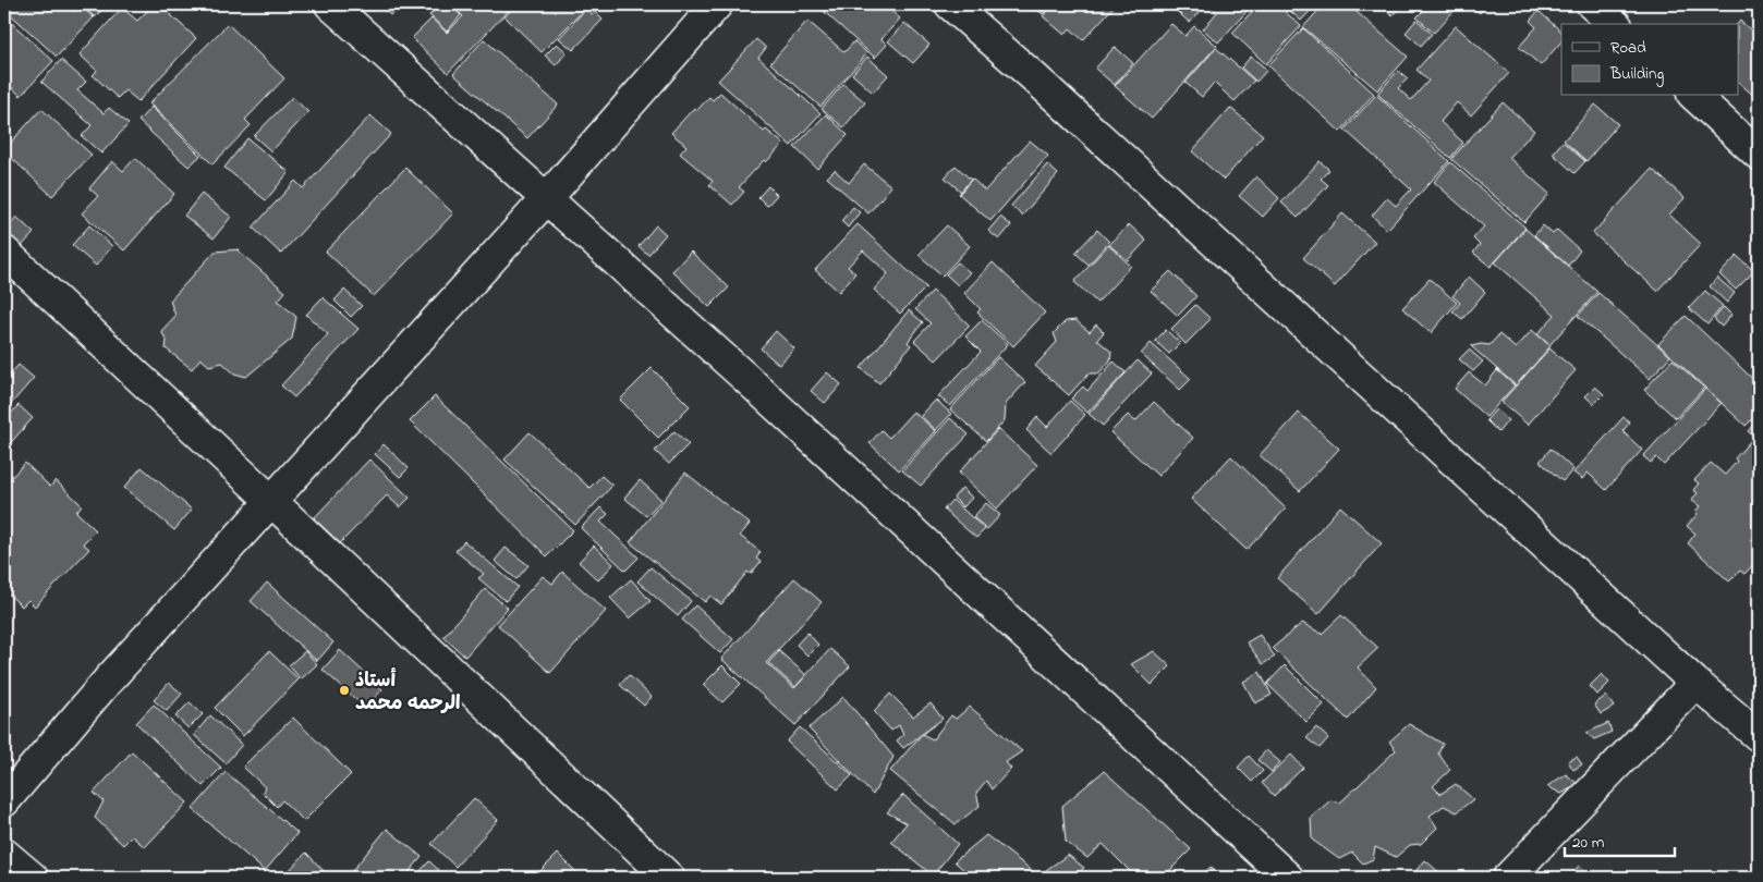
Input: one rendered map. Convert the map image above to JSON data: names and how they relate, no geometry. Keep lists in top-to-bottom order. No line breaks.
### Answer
{"places":["أستاذ الرحمه محمد"],"legend":["Road","Building"],"scale_bar":"20 m"}
